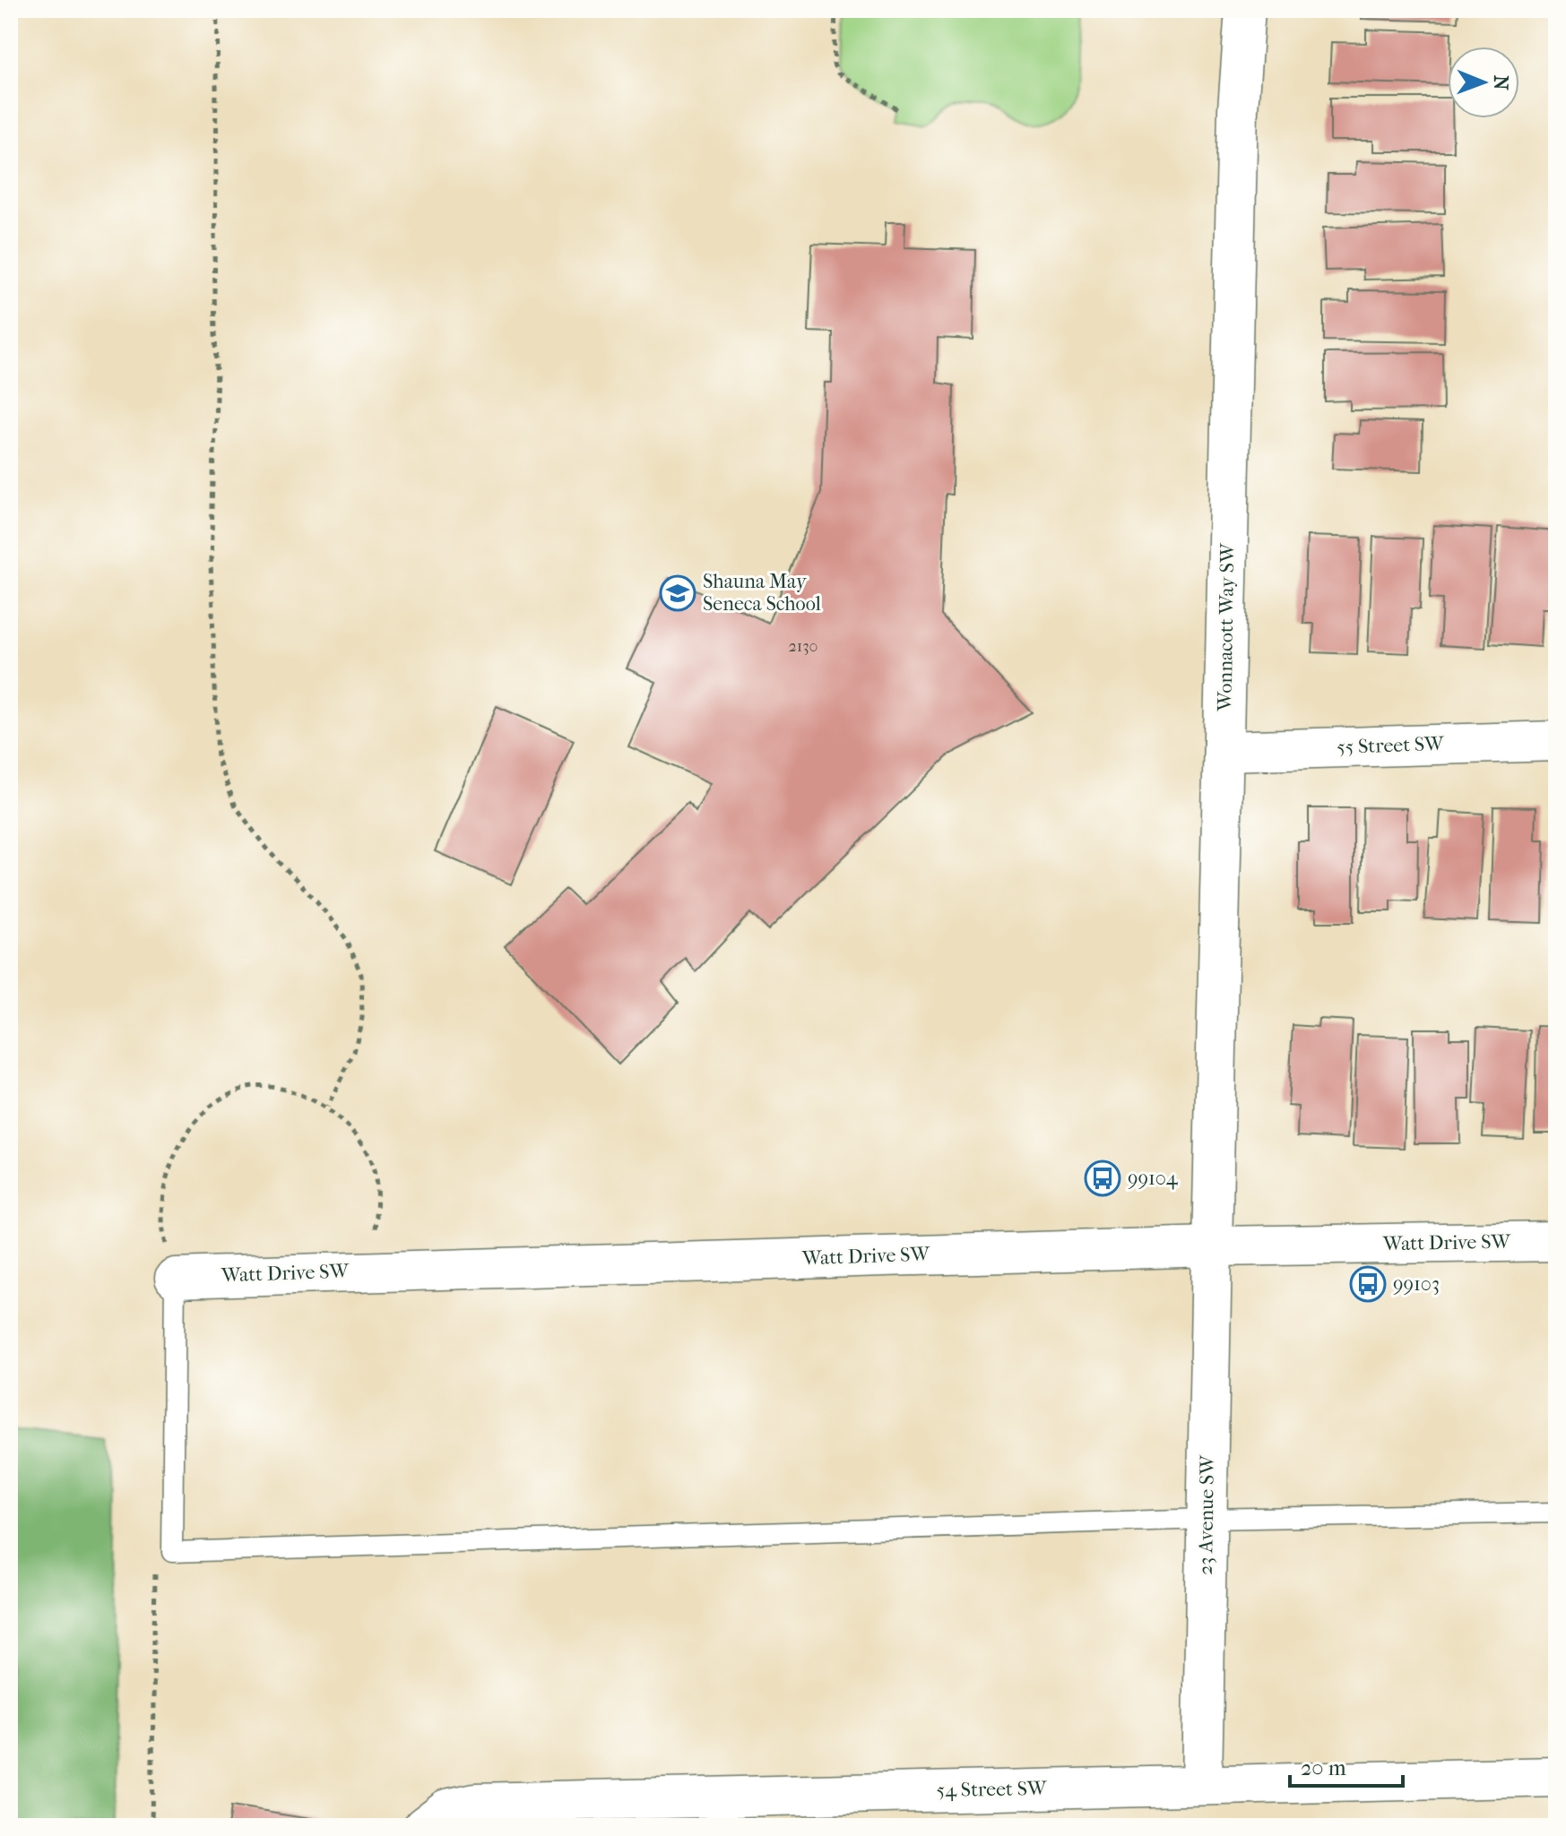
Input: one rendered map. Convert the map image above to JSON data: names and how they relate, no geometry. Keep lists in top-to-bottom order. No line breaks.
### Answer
{"streets":{"street":["Wonnacott Way SW","55 Street SW","Watt Drive SW","23 Avenue SW","54 Street SW"]},"crossings":[["Wonnacott Way SW","55 Street SW"],["Wonnacott Way SW","Watt Drive SW"],["Wonnacott Way SW","23 Avenue SW"],["Watt Drive SW","23 Avenue SW"],["23 Avenue SW","54 Street SW"]],"places":{"school or university":["Shauna May Seneca School"],"bus stop":["99104","99103"]},"house_numbers":["2130"],"scale_bar":"20 m","north":"right"}
